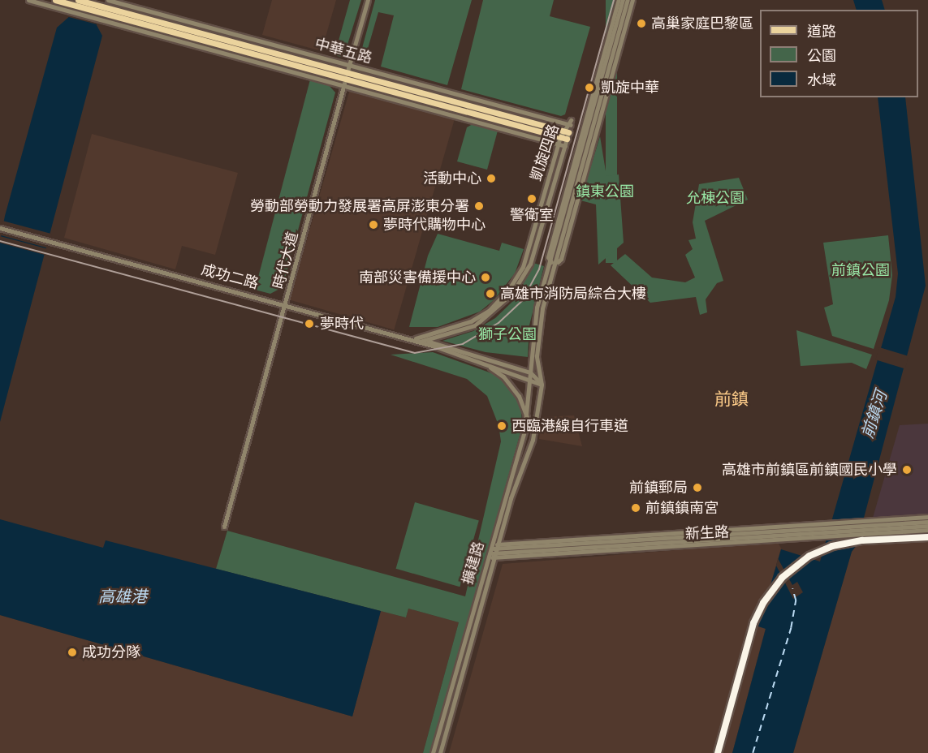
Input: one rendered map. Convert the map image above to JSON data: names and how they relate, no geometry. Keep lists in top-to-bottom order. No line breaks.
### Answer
{"streets":{"main road":["中華五路"],"street":["凱旋四路","時代大道","成功二路","新生路","擴建路"]},"crossings":[["中華五路","凱旋四路"],["中華五路","時代大道"],["凱旋四路","成功二路"],["凱旋四路","擴建路"],["時代大道","成功二路"],["成功二路","擴建路"],["新生路","擴建路"]],"districts":["前鎮"],"water":["前鎮河","高雄港"],"parks":["鎮東公園","允棟公園","前鎮公園","獅子公園"],"places":["高巢家庭巴黎區","凱旋中華","活動中心","警衛室","勞動部勞動力發展署高屏澎東分署","夢時代購物中心","南部災害備援中心","高雄市消防局綜合大樓","夢時代","西臨港線自行車道","高雄市前鎮區前鎮國民小學","前鎮郵局","前鎮鎮南宮","成功分隊"],"legend":["道路","公園","水域"]}
